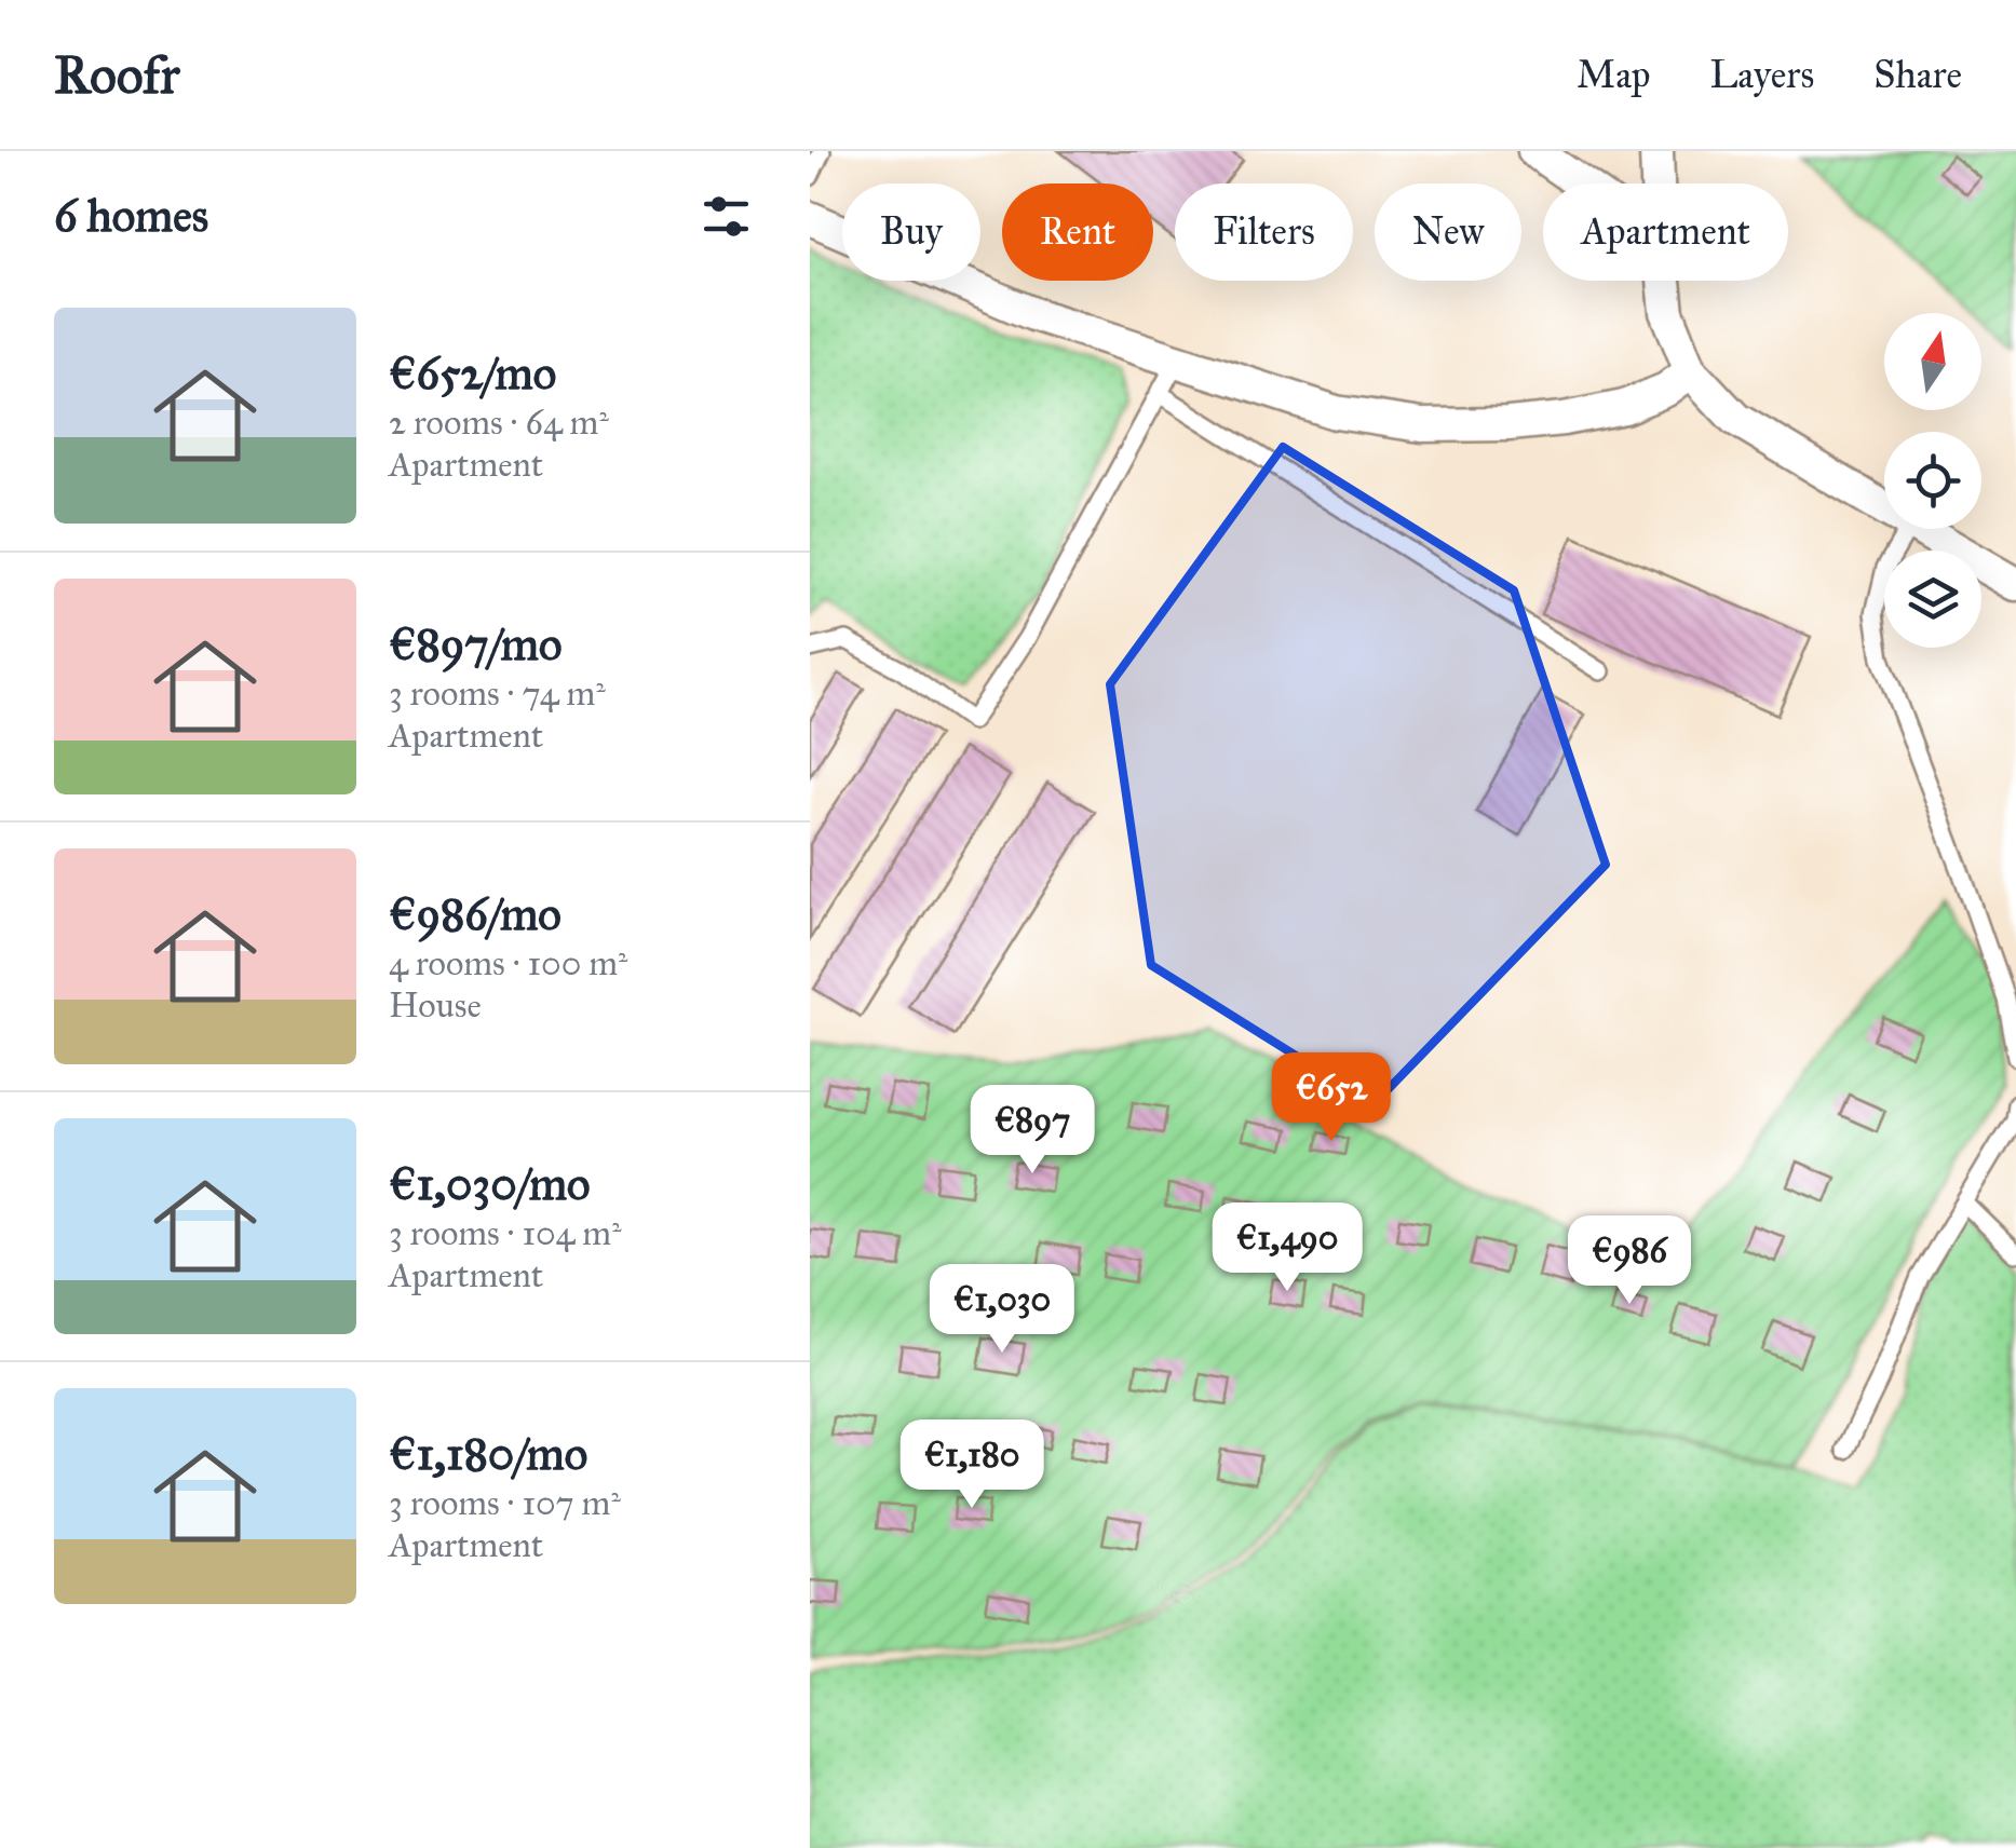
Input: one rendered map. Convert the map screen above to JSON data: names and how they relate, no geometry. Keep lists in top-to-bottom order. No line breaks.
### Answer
{"north":"top","page":{"header":"Roofr","nav":["Map","Layers","Share"],"heading":"6 homes","chip":["Buy","Rent","Filters","New","Apartment"],"list":[{"name":"€652/mo","note":"2 rooms · 64 m² · Apartment"},{"name":"€897/mo","note":"3 rooms · 74 m² · Apartment"},{"name":"€986/mo","note":"4 rooms · 100 m² · House"},{"name":"€1,030/mo","note":"3 rooms · 104 m² · Apartment"},{"name":"€1,180/mo","note":"3 rooms · 107 m² · Apartment"}],"price":["€652","€897","€1,490","€986","€1,030","€1,180"]}}
